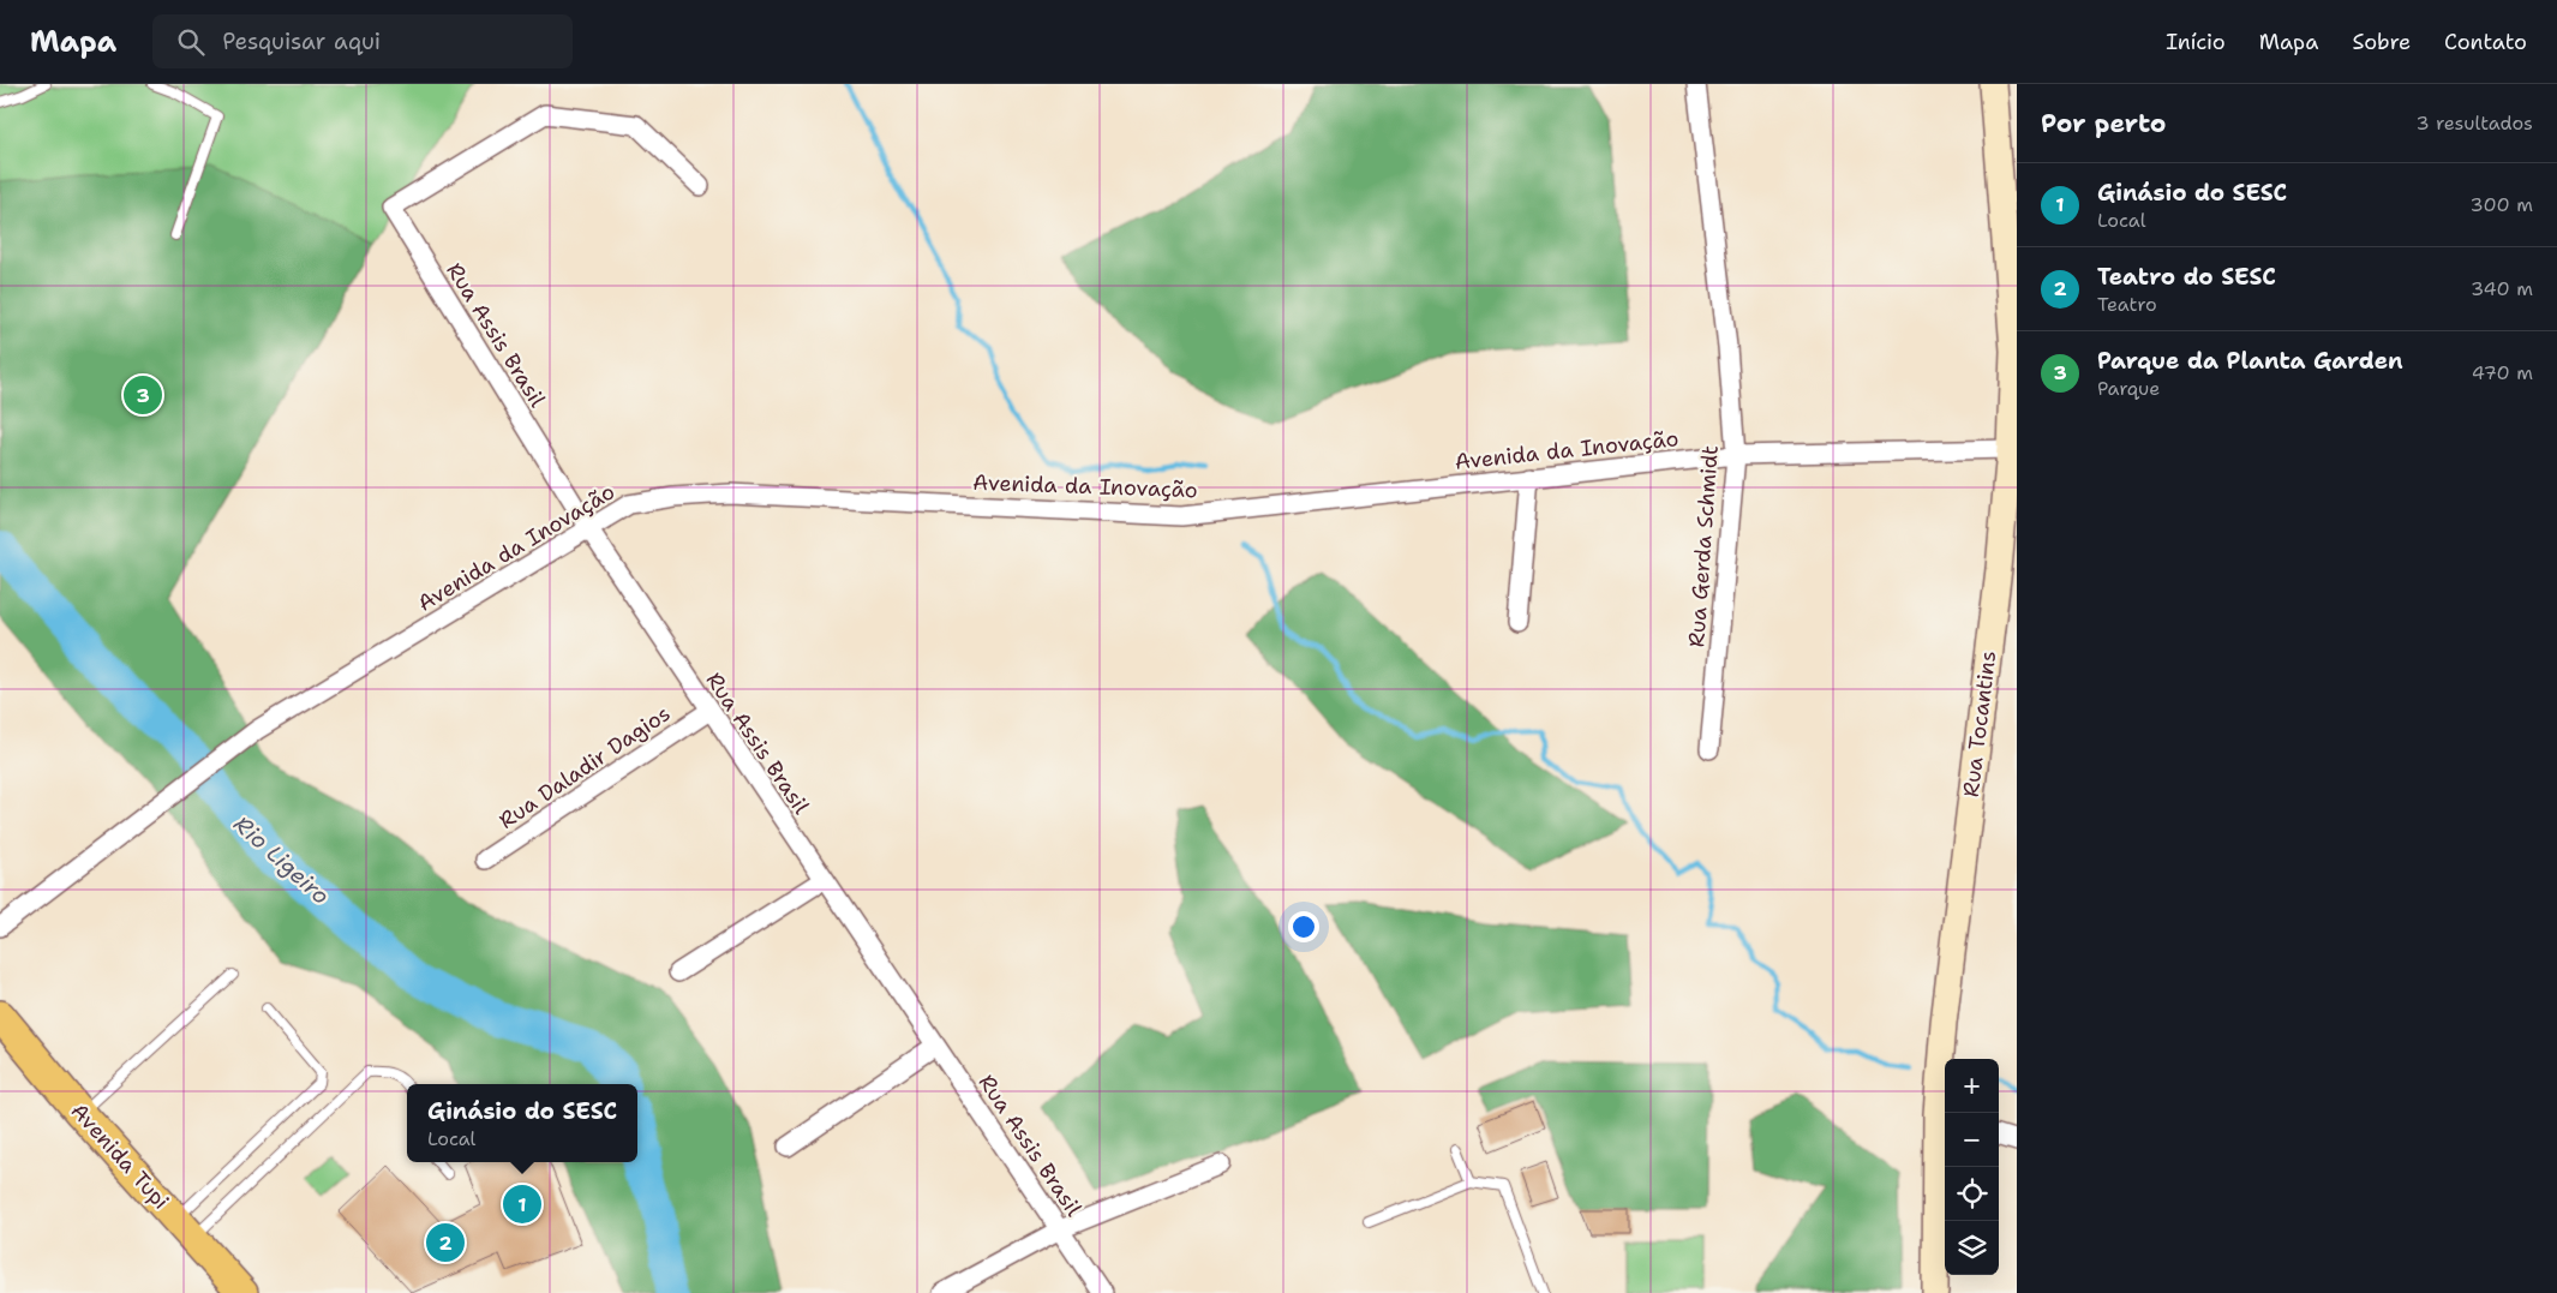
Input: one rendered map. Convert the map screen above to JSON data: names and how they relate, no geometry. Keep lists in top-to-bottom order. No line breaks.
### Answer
{"streets":{"main road":["Rua Tocantins","Avenida Tupi"],"street":["Rua Assis Brasil","Avenida da Inovação","Rua Gerda Schmidt","Rua Daladir Dagios"]},"crossings":[["Rua Assis Brasil","Avenida da Inovação"],["Rua Assis Brasil","Rua Daladir Dagios"],["Avenida da Inovação","Rua Gerda Schmidt"],["Avenida da Inovação","Rua Tocantins"]],"water":["Rio Ligeiro"],"page":{"header":"Mapa","search":"Pesquisar aqui","nav":["Início","Mapa","Sobre","Contato"],"heading":["Por perto","3 resultados"],"list":[{"mark":"1","name":"Ginásio do SESC","note":"Local","value":"300 m"},{"mark":"2","name":"Teatro do SESC","note":"Teatro","value":"340 m"},{"mark":"3","name":"Parque da Planta Garden","note":"Parque","value":"470 m"}],"pins":["3","1","2"],"map_buttons":["+","−"],"popup":["Ginásio do SESC","Local"]}}
